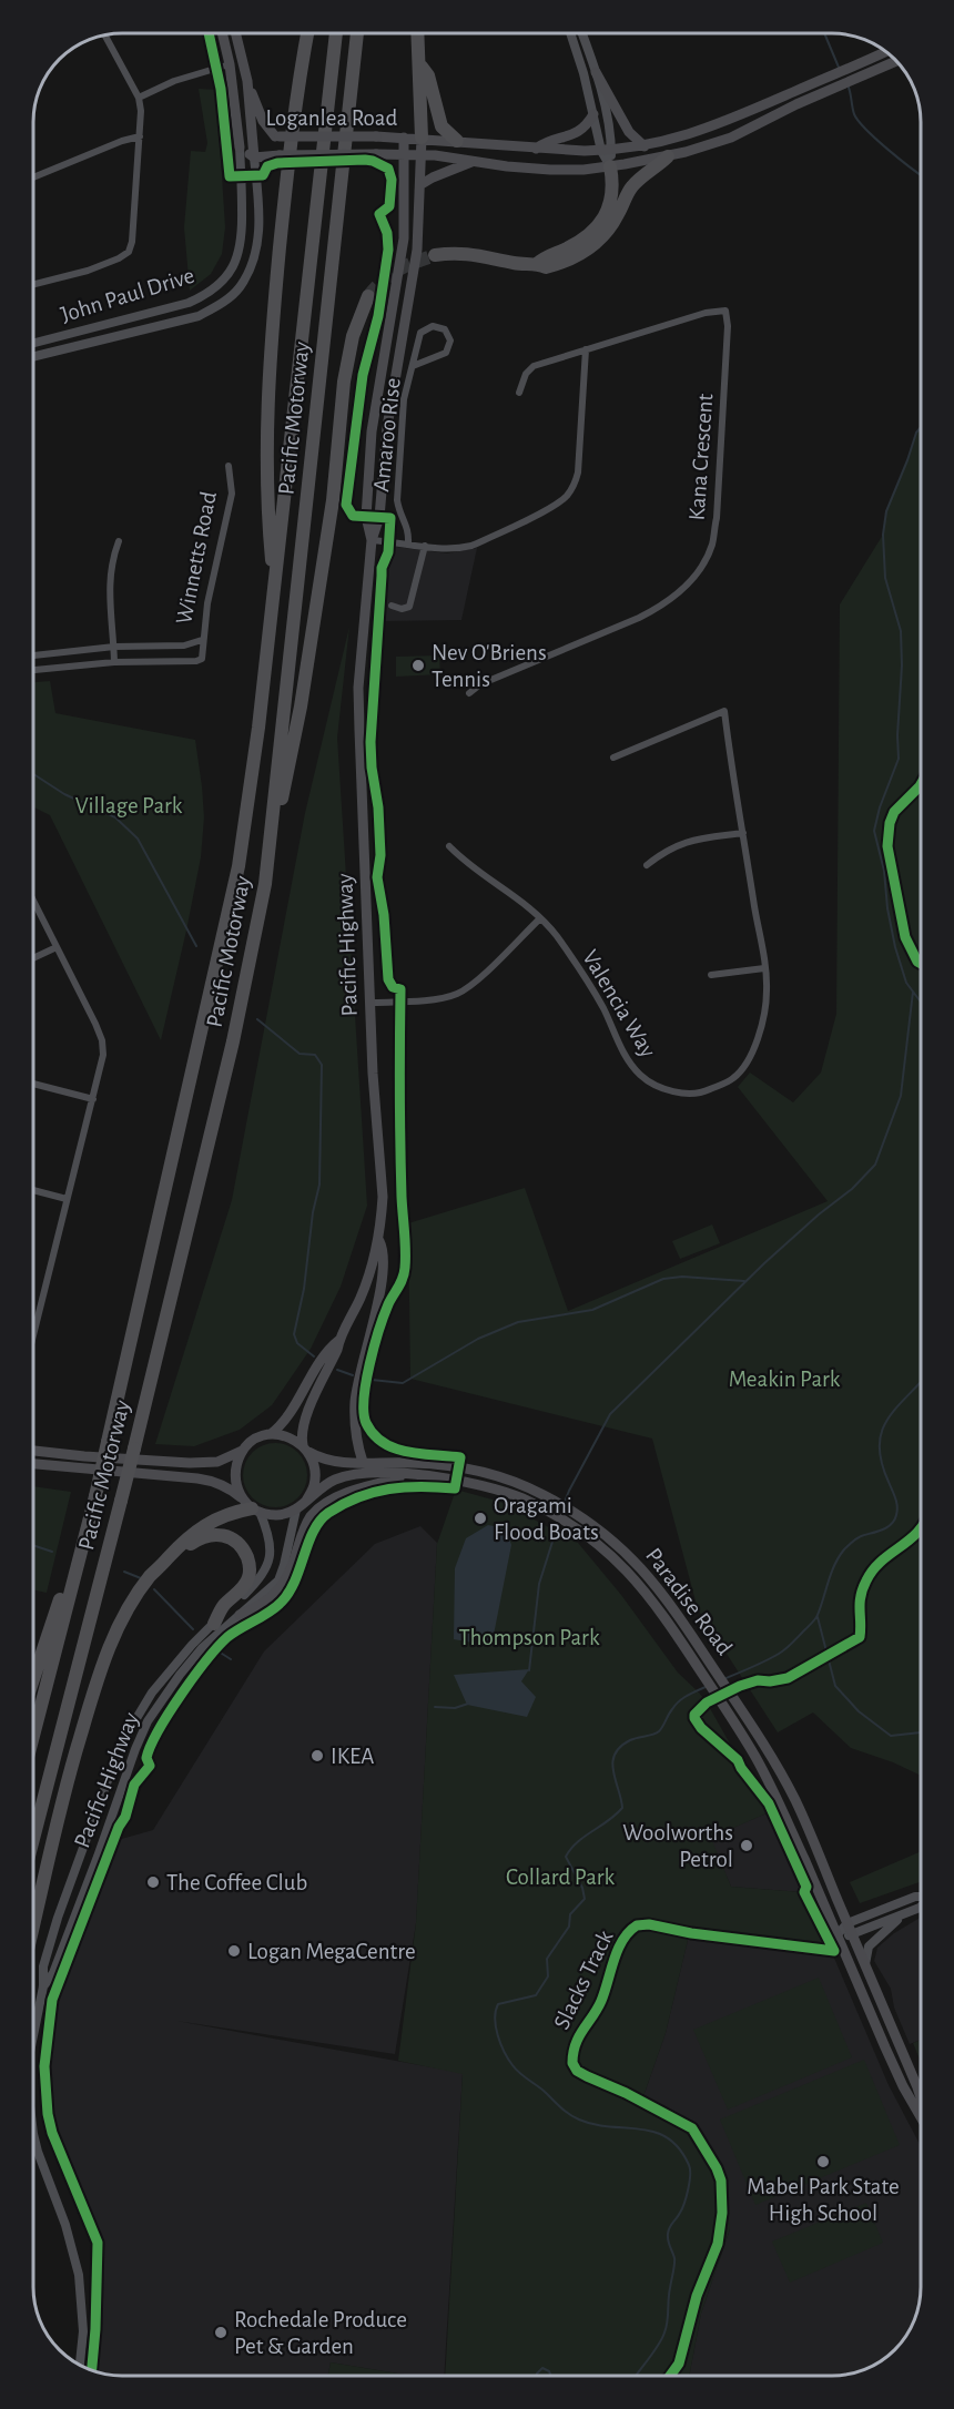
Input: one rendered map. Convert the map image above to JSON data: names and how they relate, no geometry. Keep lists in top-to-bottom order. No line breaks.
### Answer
{"streets":{"highway":["Pacific Motorway"],"main road":["Loganlea Road","Pacific Highway","Paradise Road"],"street":["John Paul Drive","Amaroo Rise","Kana Crescent","Winnetts Road","Valencia Way"],"cycle path":["Slacks Track"]},"crossings":[["Loganlea Road","John Paul Drive"],["Loganlea Road","Pacific Highway"],["Pacific Highway","Paradise Road"]],"parks":["Village Park","Meakin Park","Thompson Park","Collard Park"],"places":["Nev O'Briens Tennis","Oragami Flood Boats","IKEA","Woolworths Petrol","The Coffee Club","Logan MegaCentre","Mabel Park State High School","Rochedale Produce Pet & Garden"]}
